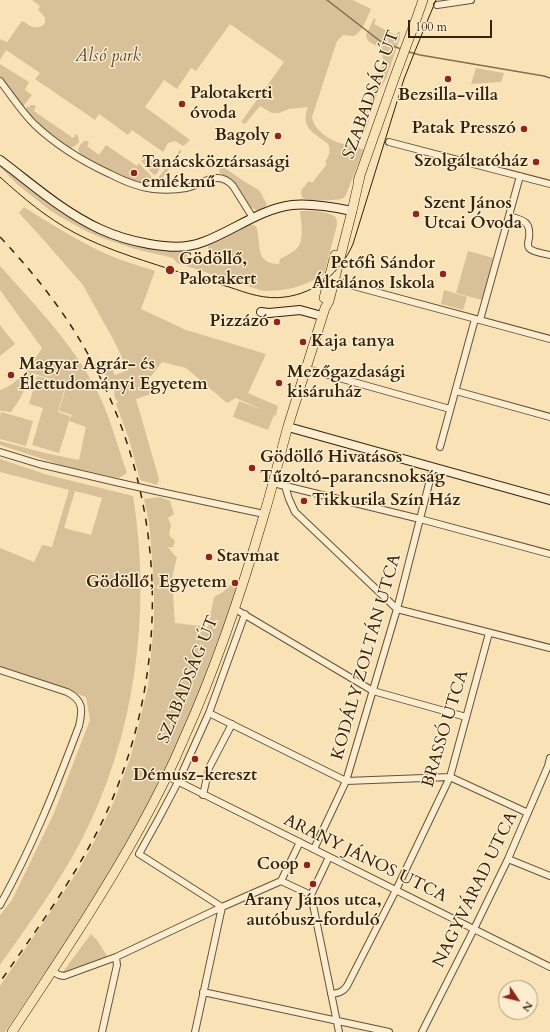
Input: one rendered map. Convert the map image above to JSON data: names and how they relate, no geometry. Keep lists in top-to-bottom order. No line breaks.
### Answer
{"streets":{"main road":["SZABADSÁG ÚT"],"street":["KODÁLY ZOLTÁN UTCA","BRASSÓ UTCA","ARANY JÁNOS UTCA","NAGYVÁRAD UTCA"]},"crossings":[["SZABADSÁG ÚT","ARANY JÁNOS UTCA"],["KODÁLY ZOLTÁN UTCA","ARANY JÁNOS UTCA"],["BRASSÓ UTCA","ARANY JÁNOS UTCA"],["ARANY JÁNOS UTCA","NAGYVÁRAD UTCA"]],"parks":["Alsó park"],"places":["Bezsilla-villa","Palotakerti óvoda","Patak Presszó","Bagoly","Szolgáltatóház","Tanácsköztársasági emlékmű","Szent János Utcai Óvoda","Gödöllő, Palotakert","Petőfi Sándor Általános Iskola","Pizzázó","Kaja tanya","Magyar Agrár- és Élettudományi Egyetem","Mezőgazdasági kisáruház","Gödöllő Hivatásos Tűzoltó-parancsnokság","Tikkurila Szín Ház","Stavmat","Gödöllő, Egyetem","Démusz-kereszt","Coop","Arany János utca, autóbusz-forduló"],"scale_bar":"100 m","north":"bottom right"}
